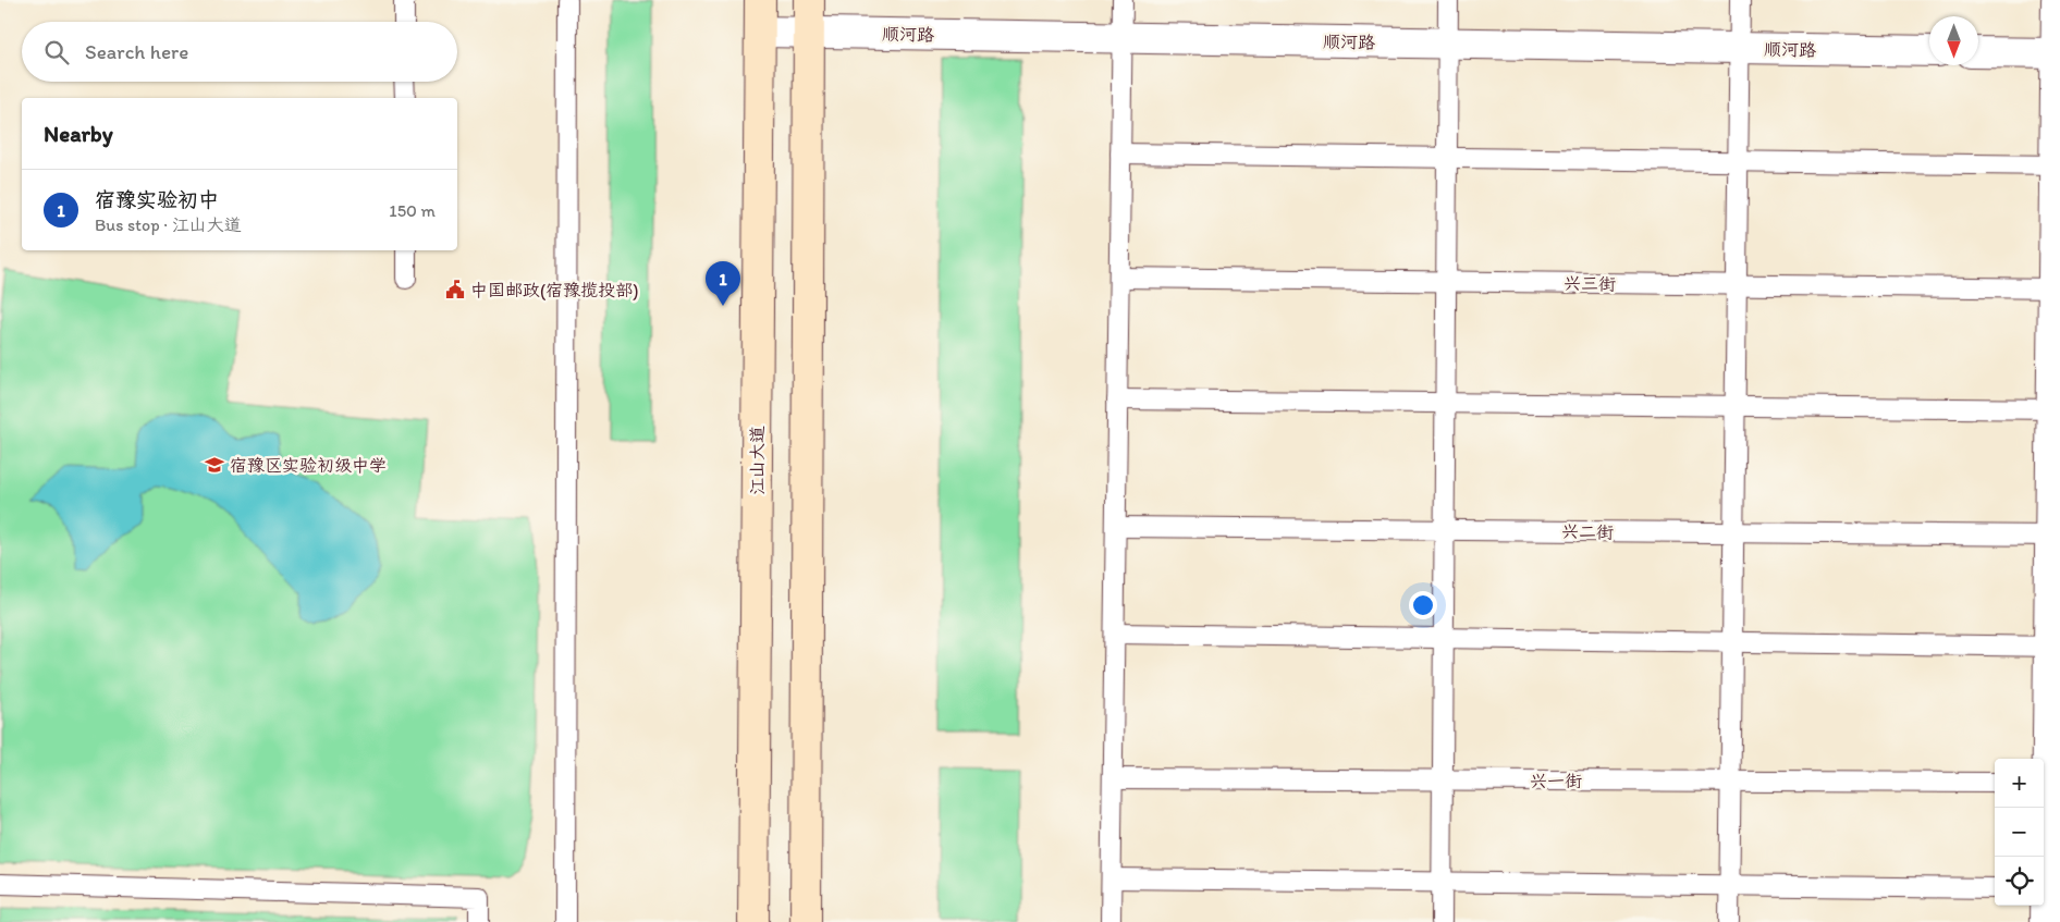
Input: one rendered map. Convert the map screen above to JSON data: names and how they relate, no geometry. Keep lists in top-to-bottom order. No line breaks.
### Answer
{"streets":{"main road":["江山大道"],"street":["顺河路"],"lane":["兴三街","兴二街","兴一街"]},"crossings":[["顺河路","江山大道"]],"places":{"public building":["中国邮政(宿豫揽投部)"],"school or university":["宿豫区实验初级中学"]},"north":"bottom","page":{"search":"Search here","heading":"Nearby","list":[{"mark":"1","name":"宿豫实验初中","note":"Bus stop · 江山大道","value":"150 m"}],"pins":"1","map_buttons":["+","−"]}}
